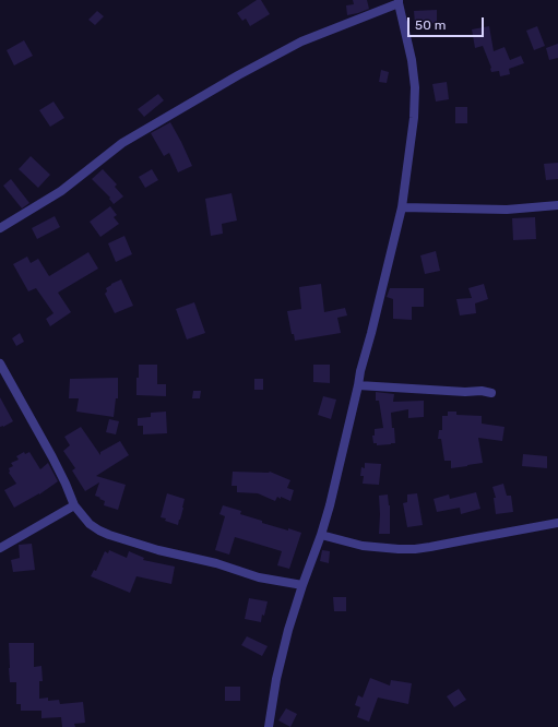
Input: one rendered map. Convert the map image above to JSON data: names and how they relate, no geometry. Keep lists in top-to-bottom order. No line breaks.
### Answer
{"scale_bar":"50 m"}
